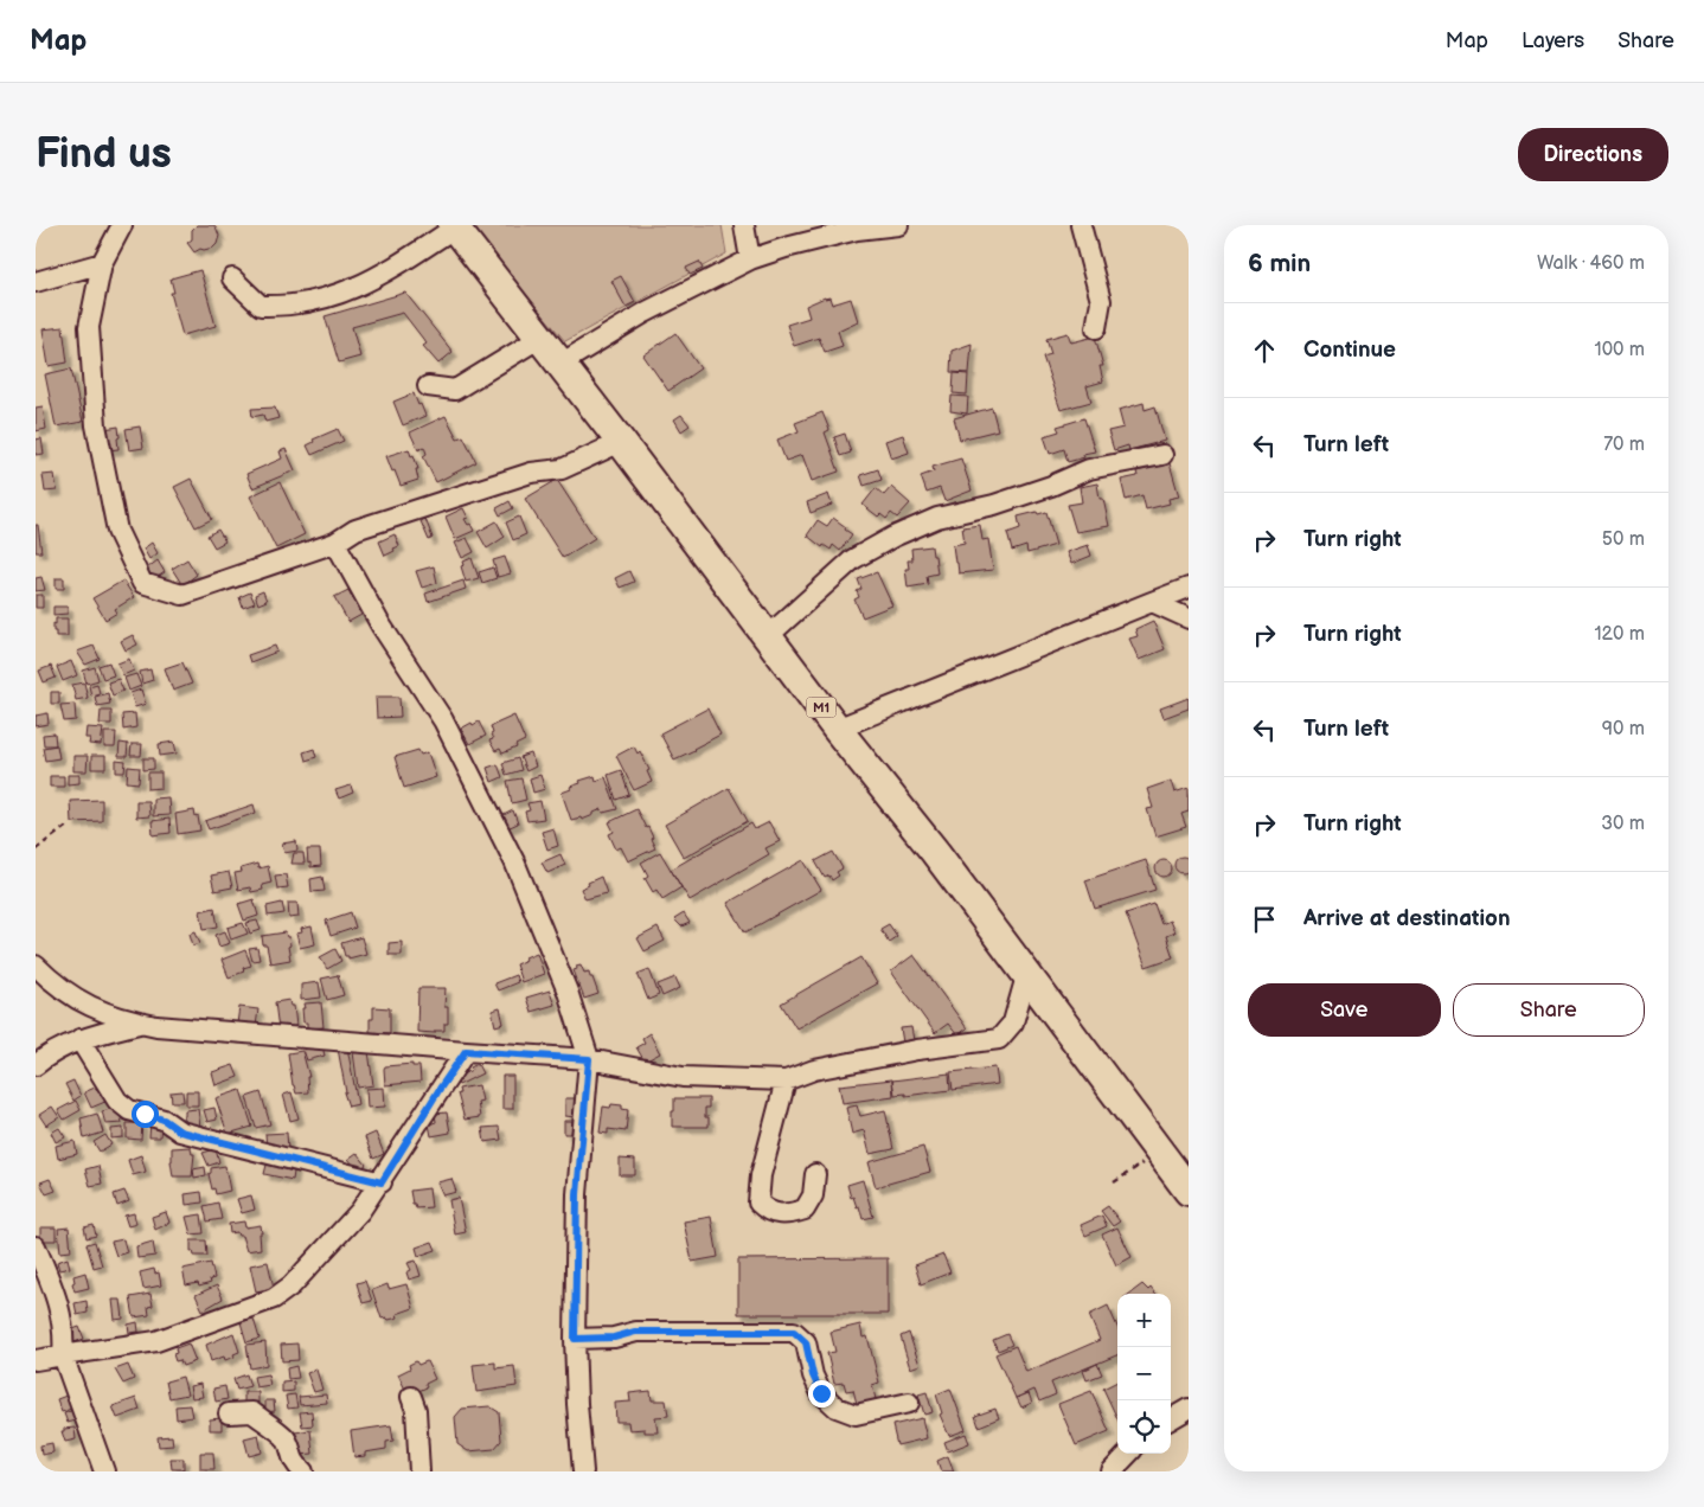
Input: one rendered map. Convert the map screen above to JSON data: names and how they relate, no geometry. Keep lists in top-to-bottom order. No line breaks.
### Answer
{"streets":{"highway":["M1"]},"page":{"header":"Map","nav":["Map","Layers","Share"],"buttons":["Directions",["Save","Share"]],"title":"Find us","heading":["6 min","Walk · 460 m"],"list":[["Continue","100 m"],["Turn left","70 m"],["Turn right","50 m"],["Turn right","120 m"],["Turn left","90 m"],["Turn right","30 m"],"Arrive at destination"],"map_buttons":["+","−"]}}
